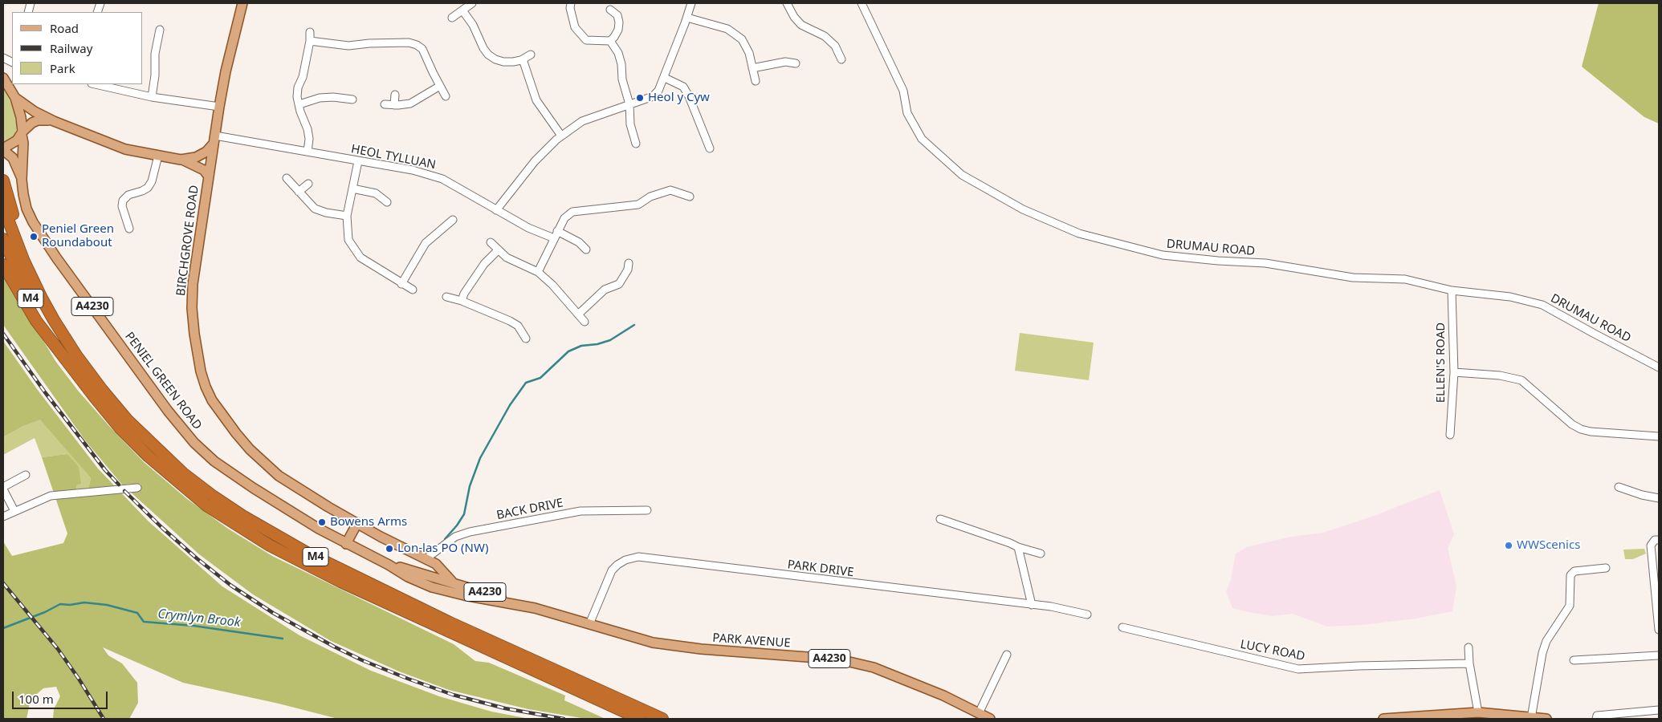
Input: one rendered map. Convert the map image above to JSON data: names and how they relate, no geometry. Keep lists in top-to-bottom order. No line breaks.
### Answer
{"streets":{"highway":["M4"],"main road":["BIRCHGROVE ROAD","A4230","PENIEL GREEN ROAD","PARK AVENUE"],"street":["HEOL TYLLUAN","DRUMAU ROAD","ELLEN'S ROAD","BACK DRIVE","PARK DRIVE","LUCY ROAD"]},"crossings":[["HEOL TYLLUAN","BIRCHGROVE ROAD"],["BIRCHGROVE ROAD","BACK DRIVE"],["BIRCHGROVE ROAD","PARK AVENUE"],["DRUMAU ROAD","ELLEN'S ROAD"],["A4230","PARK AVENUE"],["PENIEL GREEN ROAD","PARK AVENUE"],["PARK DRIVE","PARK AVENUE"]],"water":["Crymlyn Brook"],"places":["Heol y Cyw","Peniel Green Roundabout","Bowens Arms","WWScenics","Lon-las PO (NW)"],"legend":["Road","Railway","Park"],"scale_bar":"100 m"}
